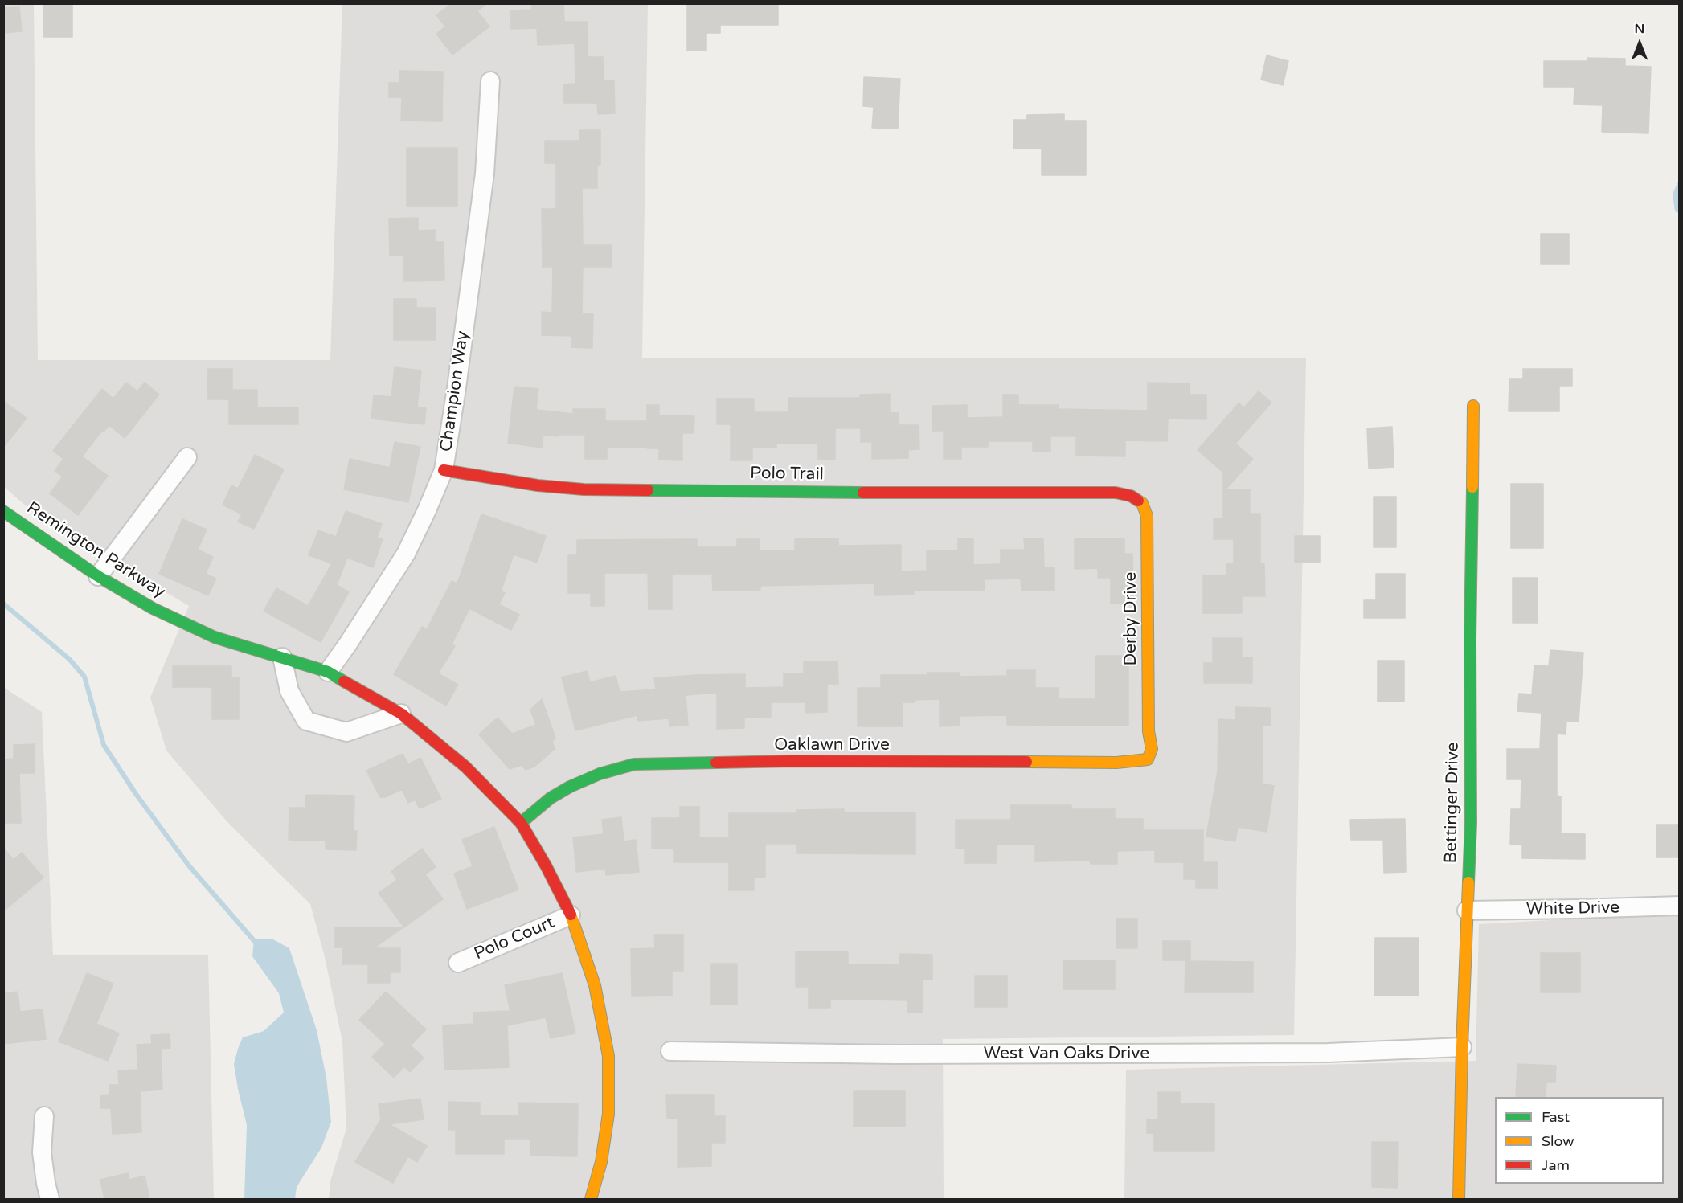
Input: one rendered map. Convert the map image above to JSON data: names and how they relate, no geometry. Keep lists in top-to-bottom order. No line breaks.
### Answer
{"streets":{"street":["Champion Way","Polo Trail","Remington Parkway","Derby Drive","Oaklawn Drive","Bettinger Drive","White Drive","Polo Court","West Van Oaks Drive"]},"crossings":[["Champion Way","Polo Trail"],["Champion Way","Remington Parkway"],["Polo Trail","Derby Drive"],["Remington Parkway","Oaklawn Drive"],["Remington Parkway","Polo Court"],["Derby Drive","Oaklawn Drive"],["Bettinger Drive","White Drive"],["Bettinger Drive","West Van Oaks Drive"]],"legend":["Fast","Slow","Jam"],"north":"top"}
